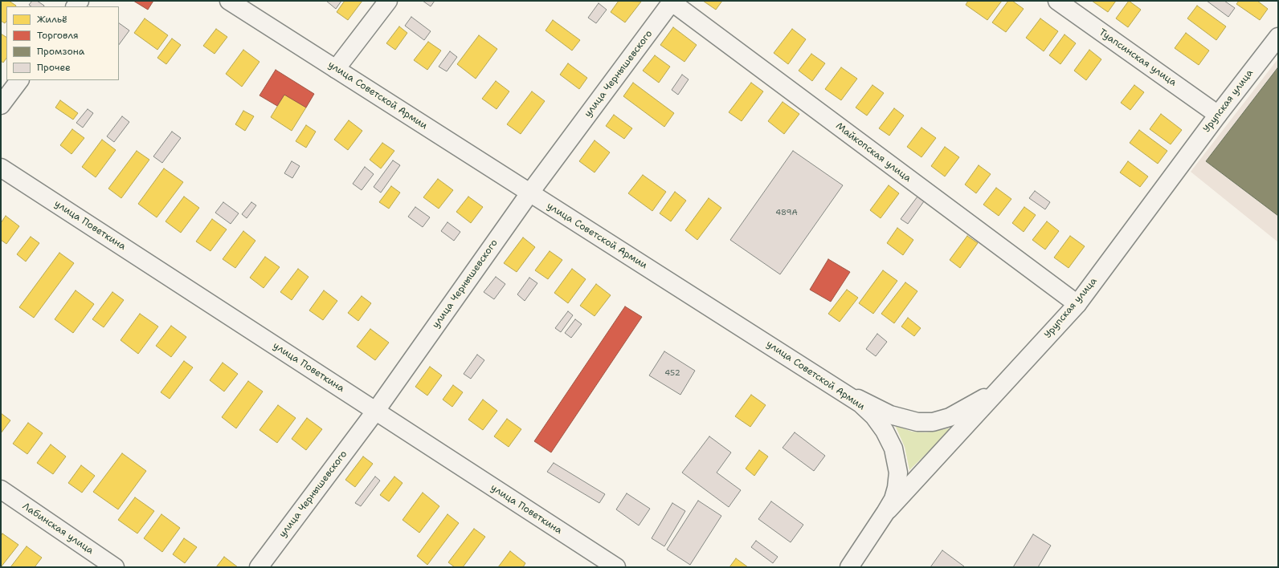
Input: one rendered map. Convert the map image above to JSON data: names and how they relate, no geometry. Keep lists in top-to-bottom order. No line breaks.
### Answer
{"streets":{"street":["Туапсинская улица","улица Чернышевского","улица Советской Армии","Урупская улица","Майкопская улица","улица Поветкина","Лабинская улица"]},"crossings":[["Туапсинская улица","Урупская улица"],["улица Чернышевского","улица Советской Армии"],["улица Чернышевского","Майкопская улица"],["улица Чернышевского","улица Поветкина"],["улица Советской Армии","Урупская улица"],["Урупская улица","Майкопская улица"]],"house_numbers":["489А","452"],"legend":["Жильё","Торговля","Промзона","Прочее"]}
